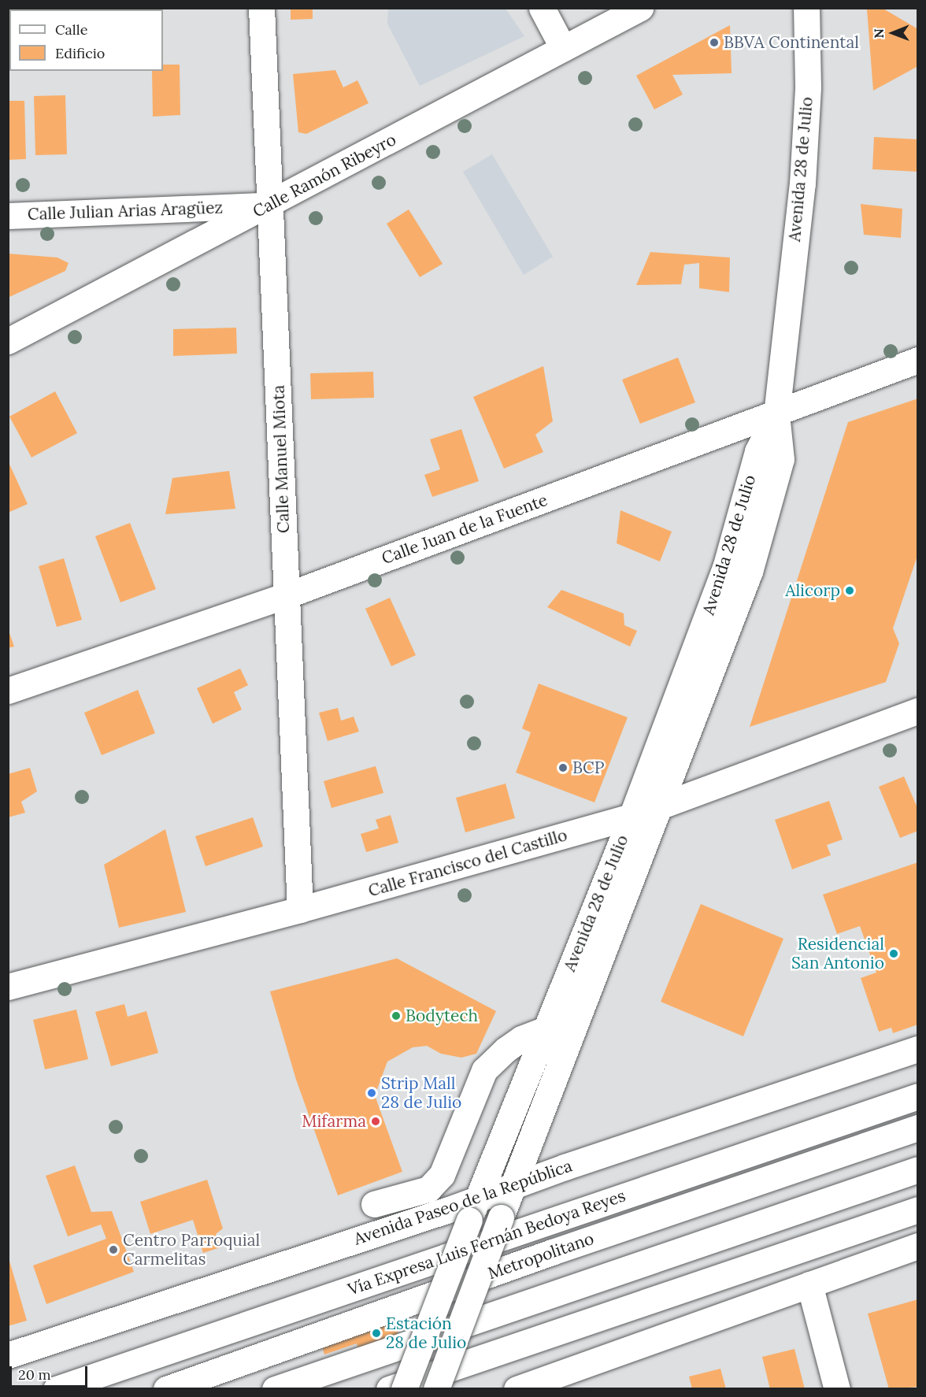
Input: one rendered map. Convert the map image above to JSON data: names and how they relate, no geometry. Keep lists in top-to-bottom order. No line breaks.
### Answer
{"streets":{"main road":["Avenida 28 de Julio","Calle Ramón Ribeyro","Calle Julian Arias Aragüez","Calle Manuel Miota","Calle Juan de la Fuente","Calle Francisco del Castillo","Avenida Paseo de la República","Vía Expresa Luis Fernán Bedoya Reyes","Metropolitano"]},"crossings":[["Avenida 28 de Julio","Calle Juan de la Fuente"],["Avenida 28 de Julio","Calle Francisco del Castillo"],["Avenida 28 de Julio","Avenida Paseo de la República"],["Calle Ramón Ribeyro","Calle Julian Arias Aragüez"],["Calle Ramón Ribeyro","Calle Manuel Miota"],["Calle Julian Arias Aragüez","Calle Manuel Miota"],["Calle Manuel Miota","Calle Juan de la Fuente"],["Calle Manuel Miota","Calle Francisco del Castillo"]],"places":["BBVA Continental","Alicorp","BCP","Residencial San Antonio","Bodytech","Strip Mall 28 de Julio","Mifarma","Centro Parroquial Carmelitas","Estación 28 de Julio"],"legend":["Calle","Edificio"],"scale_bar":"20 m","north":"left"}
